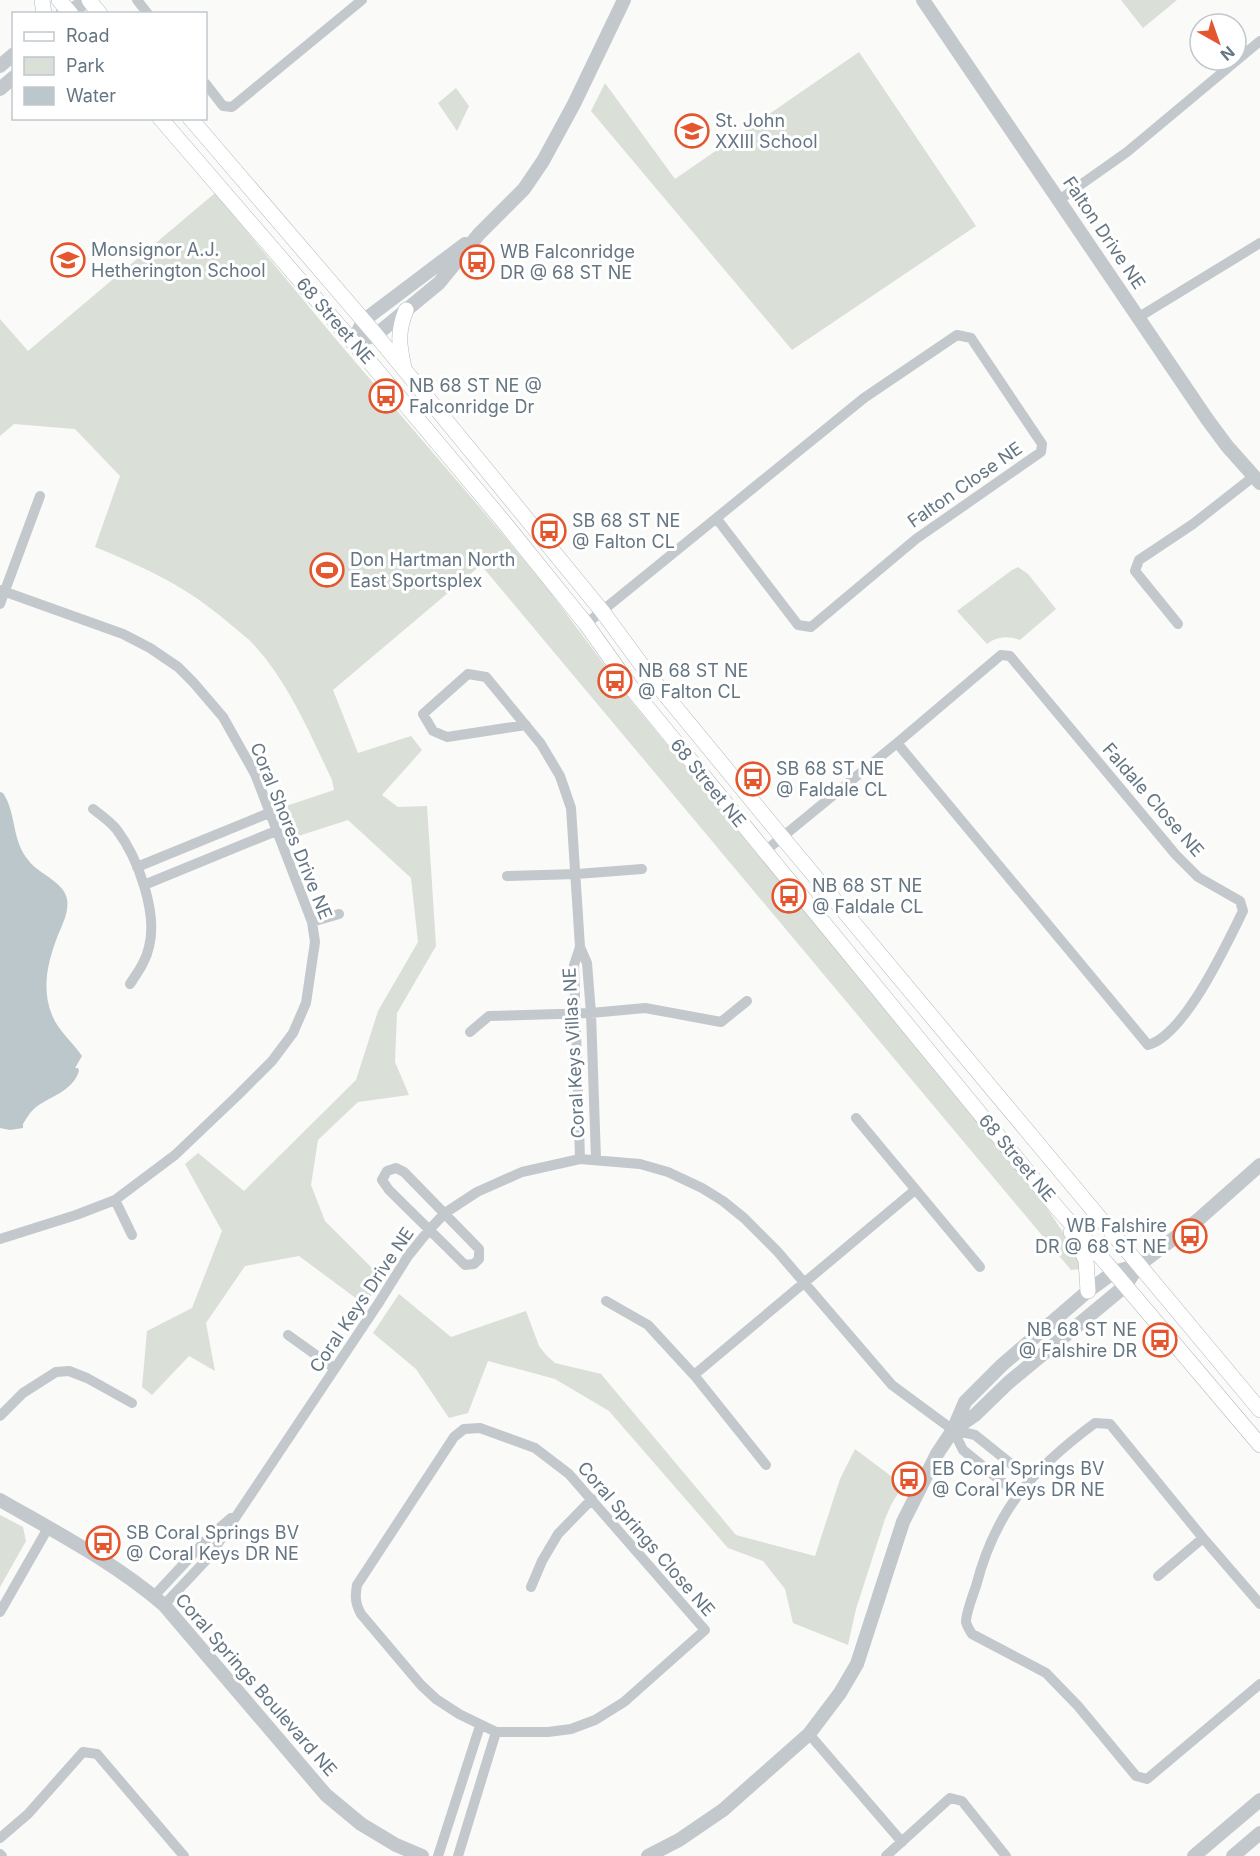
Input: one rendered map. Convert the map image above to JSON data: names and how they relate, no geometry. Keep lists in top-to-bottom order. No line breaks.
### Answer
{"streets":{"main road":["68 Street NE"],"street":["Falton Drive NE","Falton Close NE","Faldale Close NE","Coral Shores Drive NE","Coral Keys Villas NE","Coral Keys Drive NE","Coral Springs Close NE","Coral Springs Boulevard NE"]},"crossings":[["68 Street NE","Falton Close NE"],["68 Street NE","Faldale Close NE"],["Coral Keys Villas NE","Coral Keys Drive NE"],["Coral Keys Drive NE","Coral Springs Boulevard NE"]],"places":{"school or university":["St. John XXIII School","Monsignor A.J. Hetherington School"],"bus stop":["WB Falconridge DR @ 68 ST NE","NB 68 ST NE @ Falconridge Dr","SB 68 ST NE @ Falton CL","NB 68 ST NE @ Falton CL","SB 68 ST NE @ Faldale CL","NB 68 ST NE @ Faldale CL","WB Falshire DR @ 68 ST NE","NB 68 ST NE @ Falshire DR","EB Coral Springs BV @ Coral Keys DR NE","SB Coral Springs BV @ Coral Keys DR NE"],"sports":["Don Hartman North East Sportsplex"]},"legend":["Road","Park","Water"],"north":"bottom right"}
